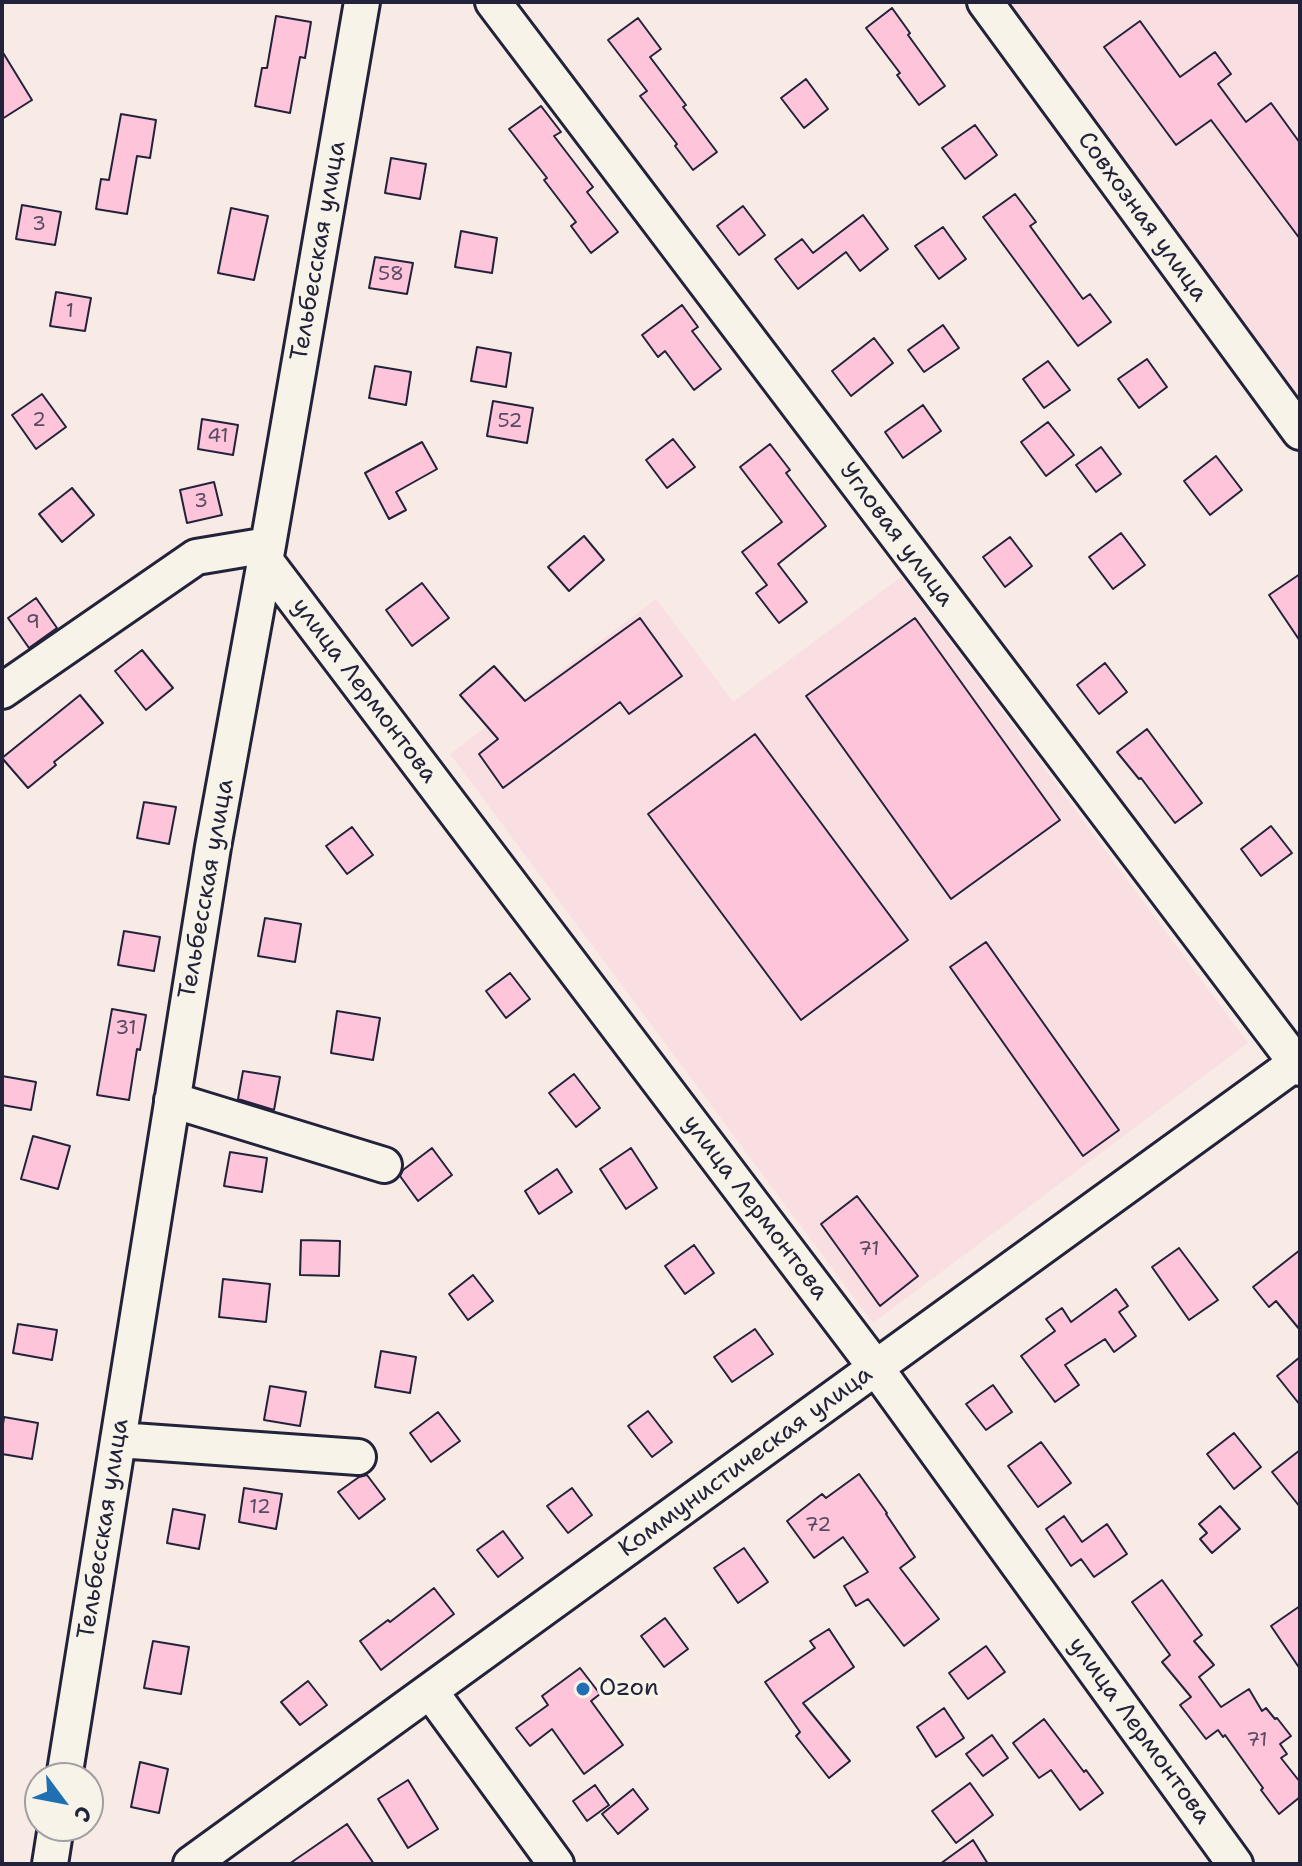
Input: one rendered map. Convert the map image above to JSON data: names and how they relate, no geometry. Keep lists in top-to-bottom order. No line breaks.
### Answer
{"streets":{"street":["Совхозная улица","Тельбесская улица","Угловая улица","улица Лермонтова","Коммунистическая улица"]},"crossings":[["Тельбесская улица","улица Лермонтова"],["Угловая улица","Коммунистическая улица"],["улица Лермонтова","Коммунистическая улица"]],"places":["Ozon"],"house_numbers":["3","58","1","2","52","41","3","9","31","71","12","72","71"],"north":"bottom right"}
